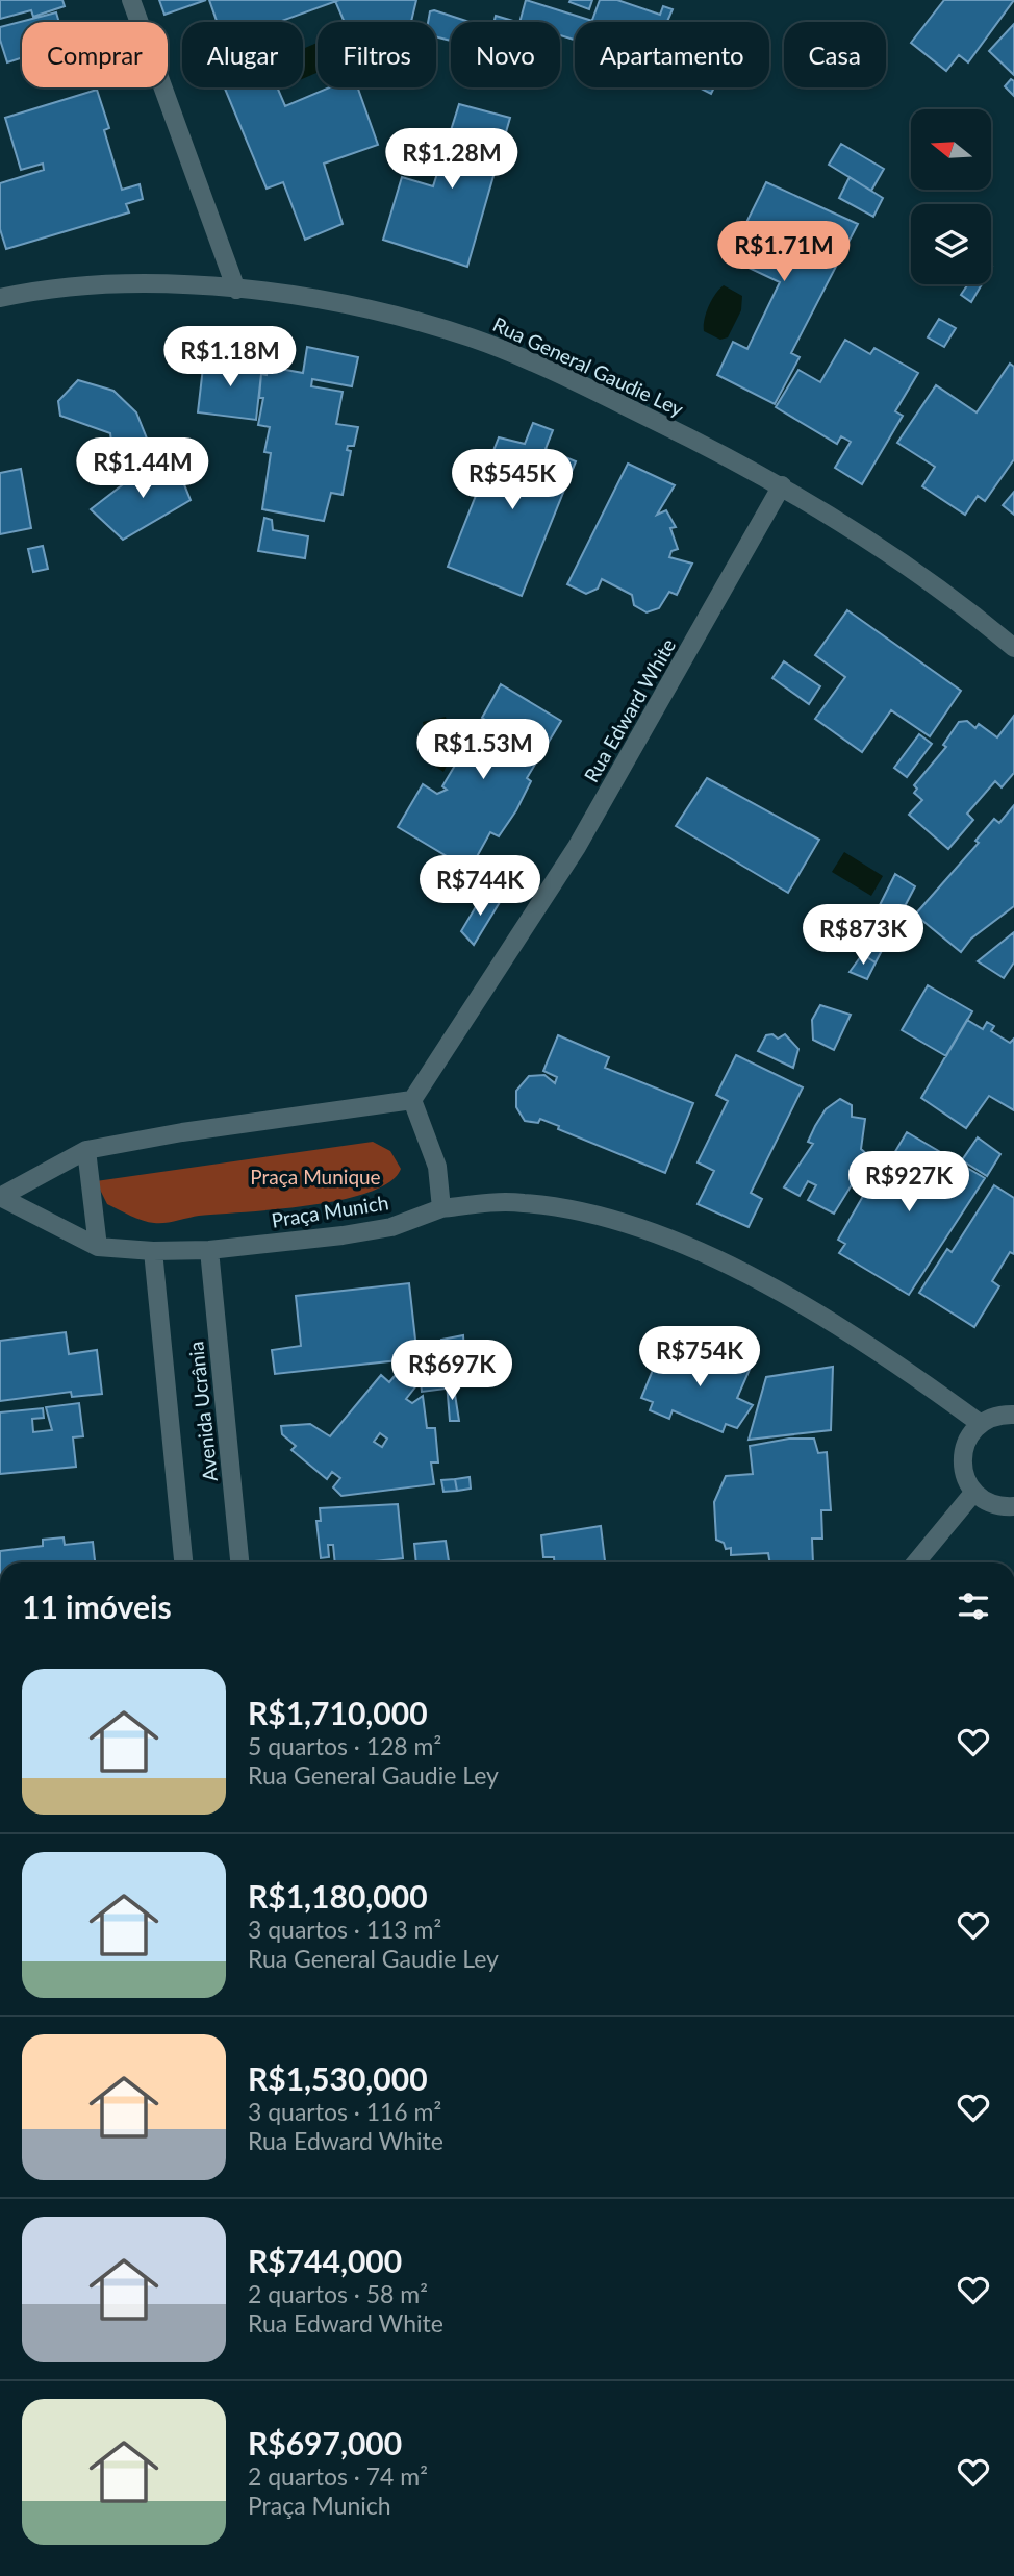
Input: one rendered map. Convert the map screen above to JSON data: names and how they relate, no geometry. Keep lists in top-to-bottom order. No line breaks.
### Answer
{"streets":{"street":["Rua General Gaudie Ley","Rua Edward White","Praça Munich","Avenida Ucrânia"]},"crossings":[["Rua General Gaudie Ley","Rua Edward White"],["Rua Edward White","Praça Munich"],["Praça Munich","Avenida Ucrânia"]],"parks":["Praça Munique"],"north":"left","page":{"chip":["Comprar","Alugar","Filtros","Novo","Apartamento","Casa"],"price":["R$1.28M","R$1.71M","R$1.18M","R$1.44M","R$545K","R$1.53M","R$744K","R$873K","R$927K","R$754K","R$697K"],"heading":"11 imóveis","list":[{"name":"R$1,710,000","note":"5 quartos · 128 m² · Rua General Gaudie Ley"},{"name":"R$1,180,000","note":"3 quartos · 113 m² · Rua General Gaudie Ley"},{"name":"R$1,530,000","note":"3 quartos · 116 m² · Rua Edward White"},{"name":"R$744,000","note":"2 quartos · 58 m² · Rua Edward White"},{"name":"R$697,000","note":"2 quartos · 74 m² · Praça Munich"}]}}
